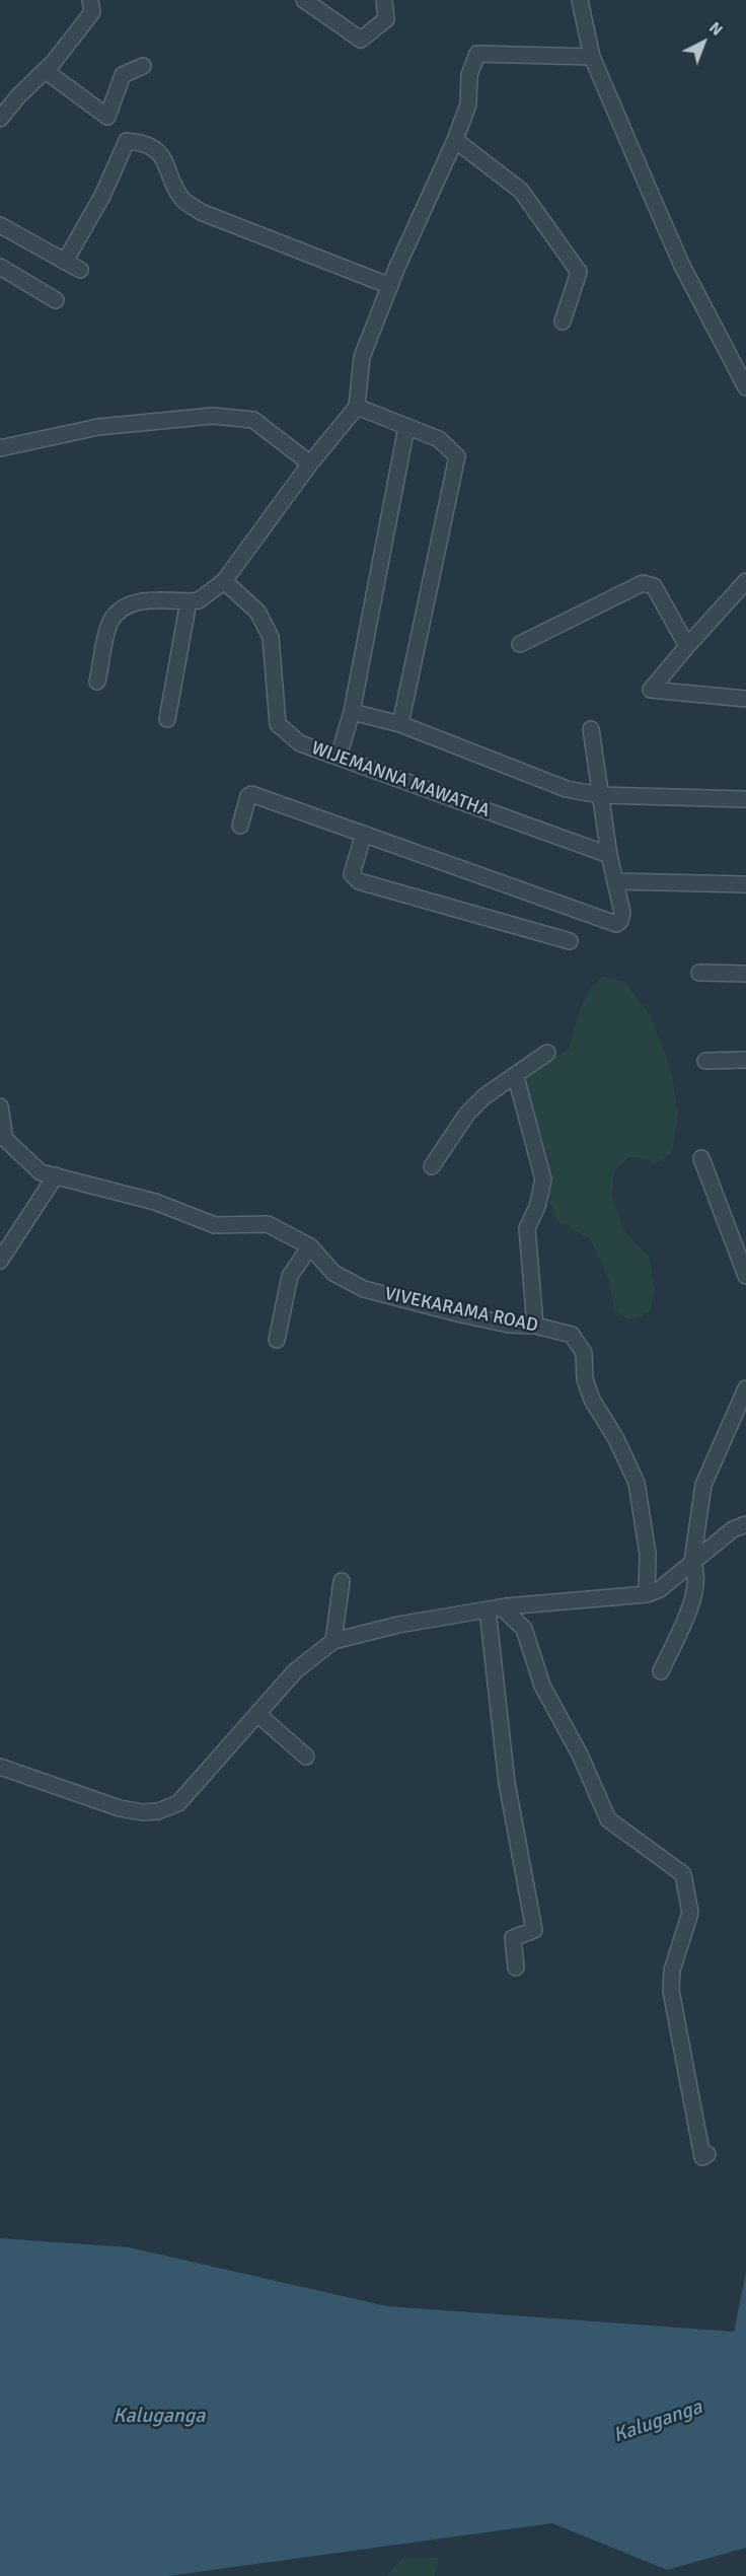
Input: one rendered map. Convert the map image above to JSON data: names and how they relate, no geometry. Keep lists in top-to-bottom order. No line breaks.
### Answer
{"streets":{"street":["WIJEMANNA MAWATHA","VIVEKARAMA ROAD"]},"water":["Kaluganga"],"north":"top right"}
